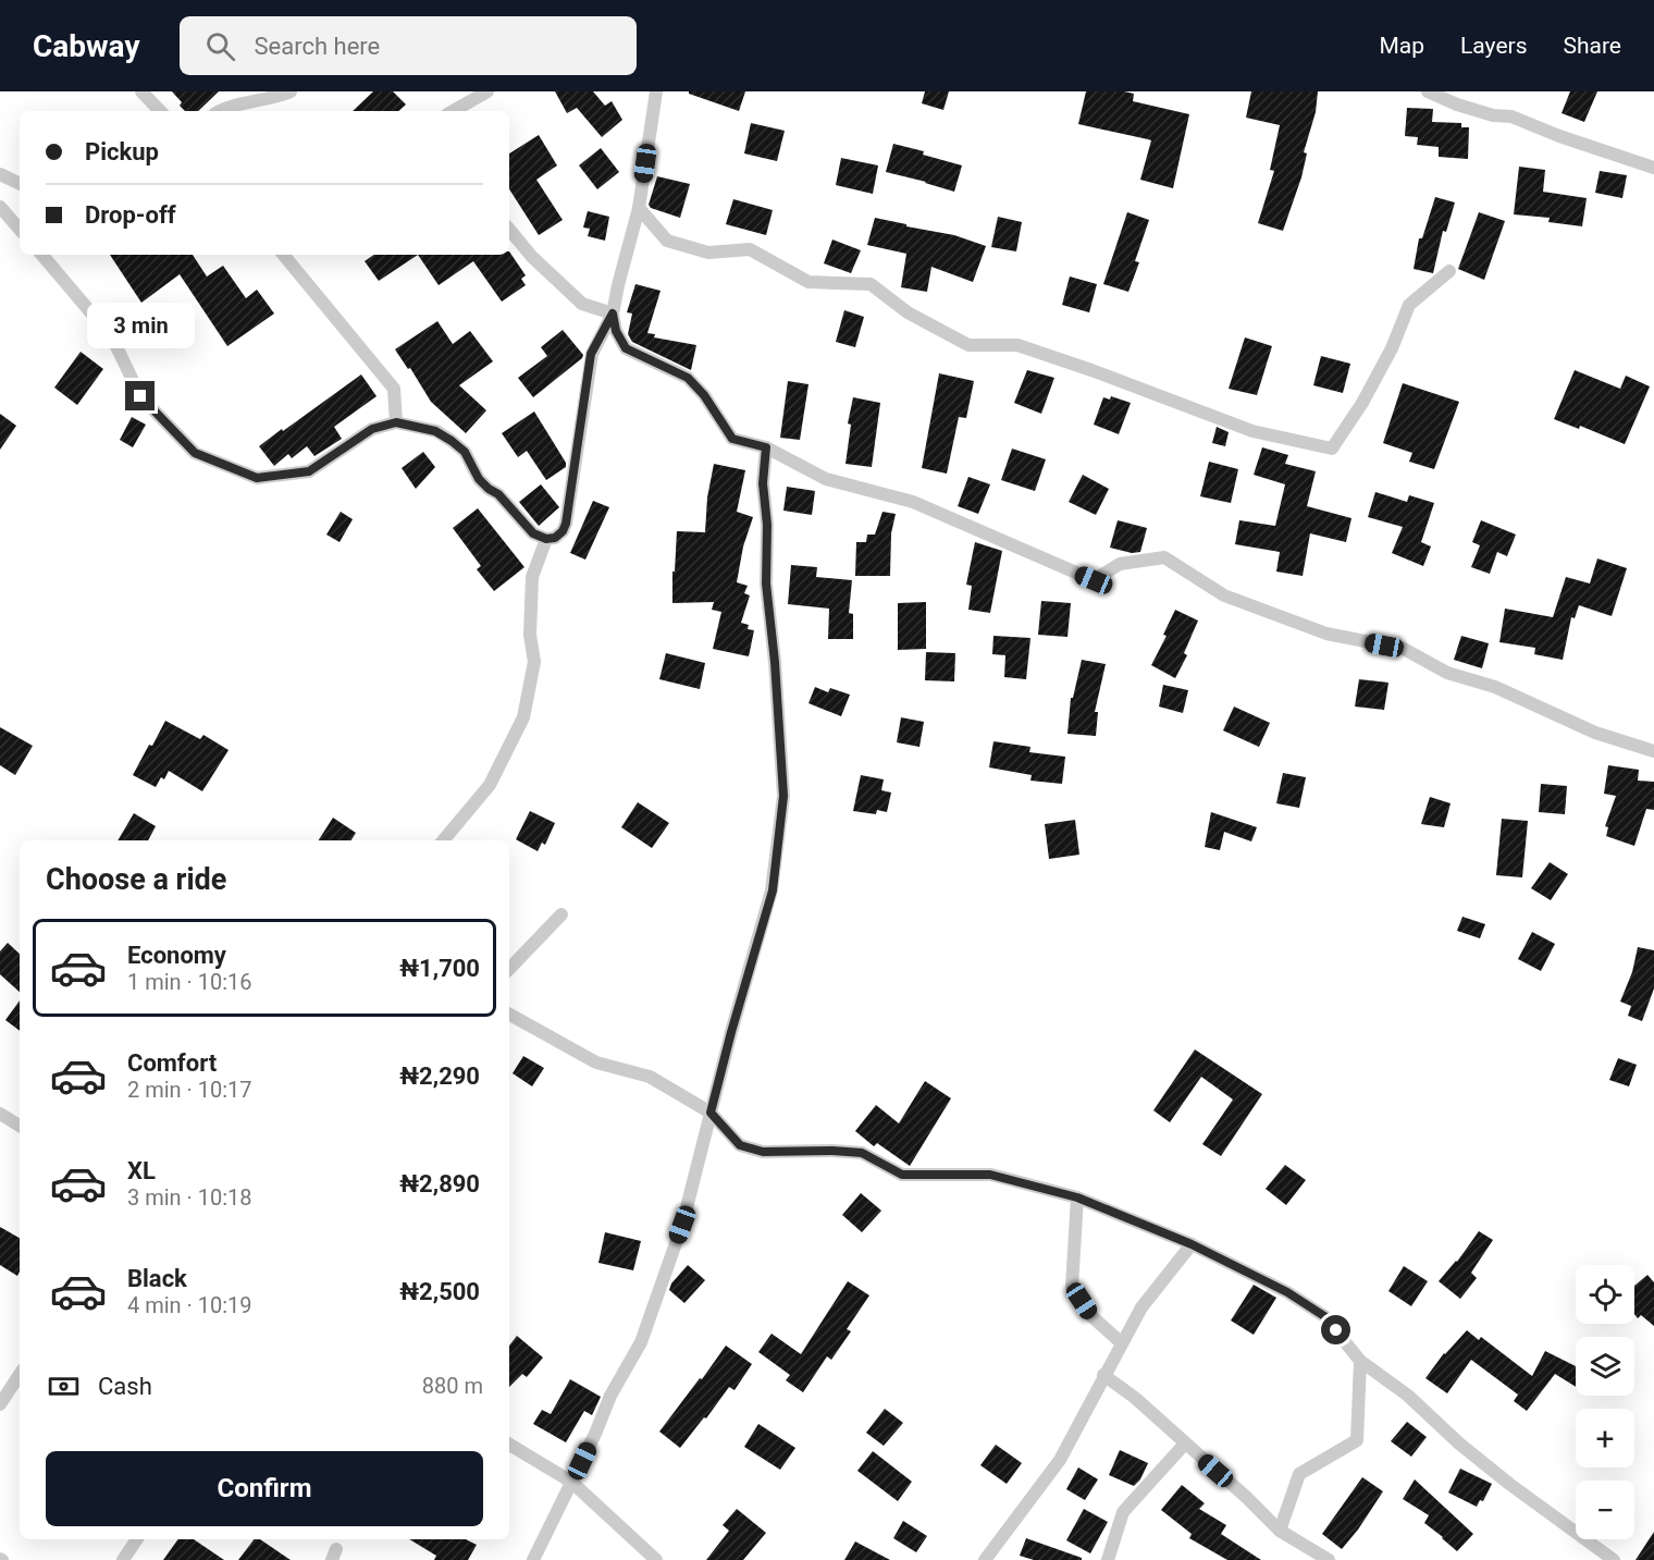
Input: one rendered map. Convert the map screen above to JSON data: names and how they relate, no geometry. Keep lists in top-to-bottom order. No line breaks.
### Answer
{"page":{"header":"Cabway","search":"Search here","nav":["Map","Layers","Share"],"banner":["Pickup","Drop-off"],"bubble":"3 min","heading":"Choose a ride","list":[{"name":"Economy","note":"1 min · 10:16","value":"₦1,700"},{"name":"Comfort","note":"2 min · 10:17","value":"₦2,290"},{"name":"XL","note":"3 min · 10:18","value":"₦2,890"},{"name":"Black","note":"4 min · 10:19","value":"₦2,500"}],"map_buttons":["+","−"],"pay":["Cash","880 m"],"buttons":"Confirm"}}
